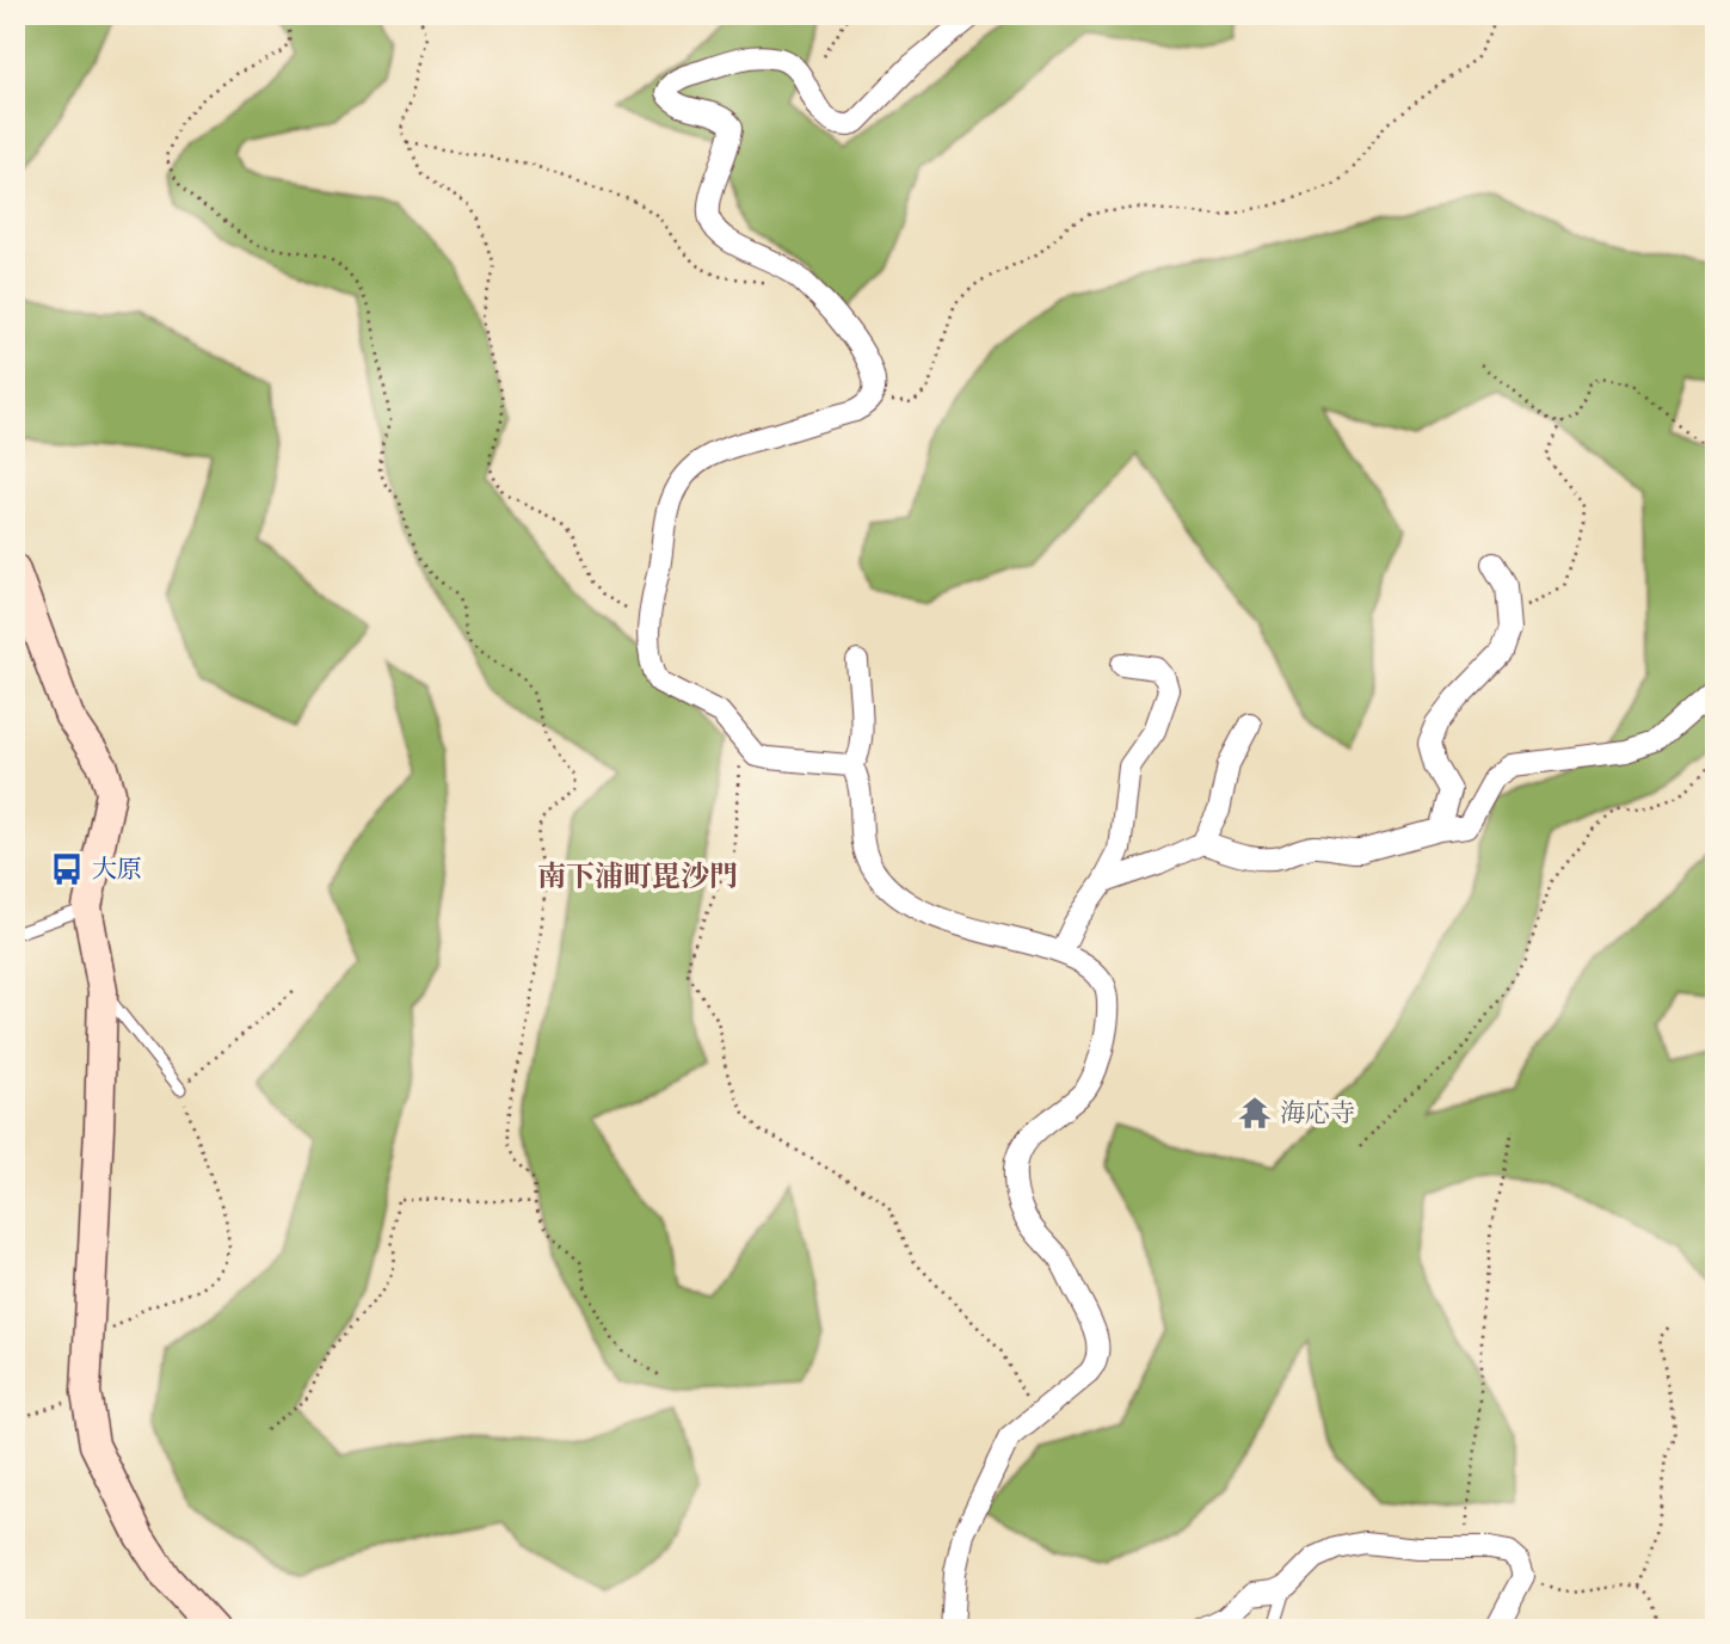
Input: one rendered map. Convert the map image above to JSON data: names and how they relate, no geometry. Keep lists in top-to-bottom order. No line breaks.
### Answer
{"districts":["南下浦町毘沙門"],"places":{"bus stop":["大原"],"temple":["海応寺"]}}
